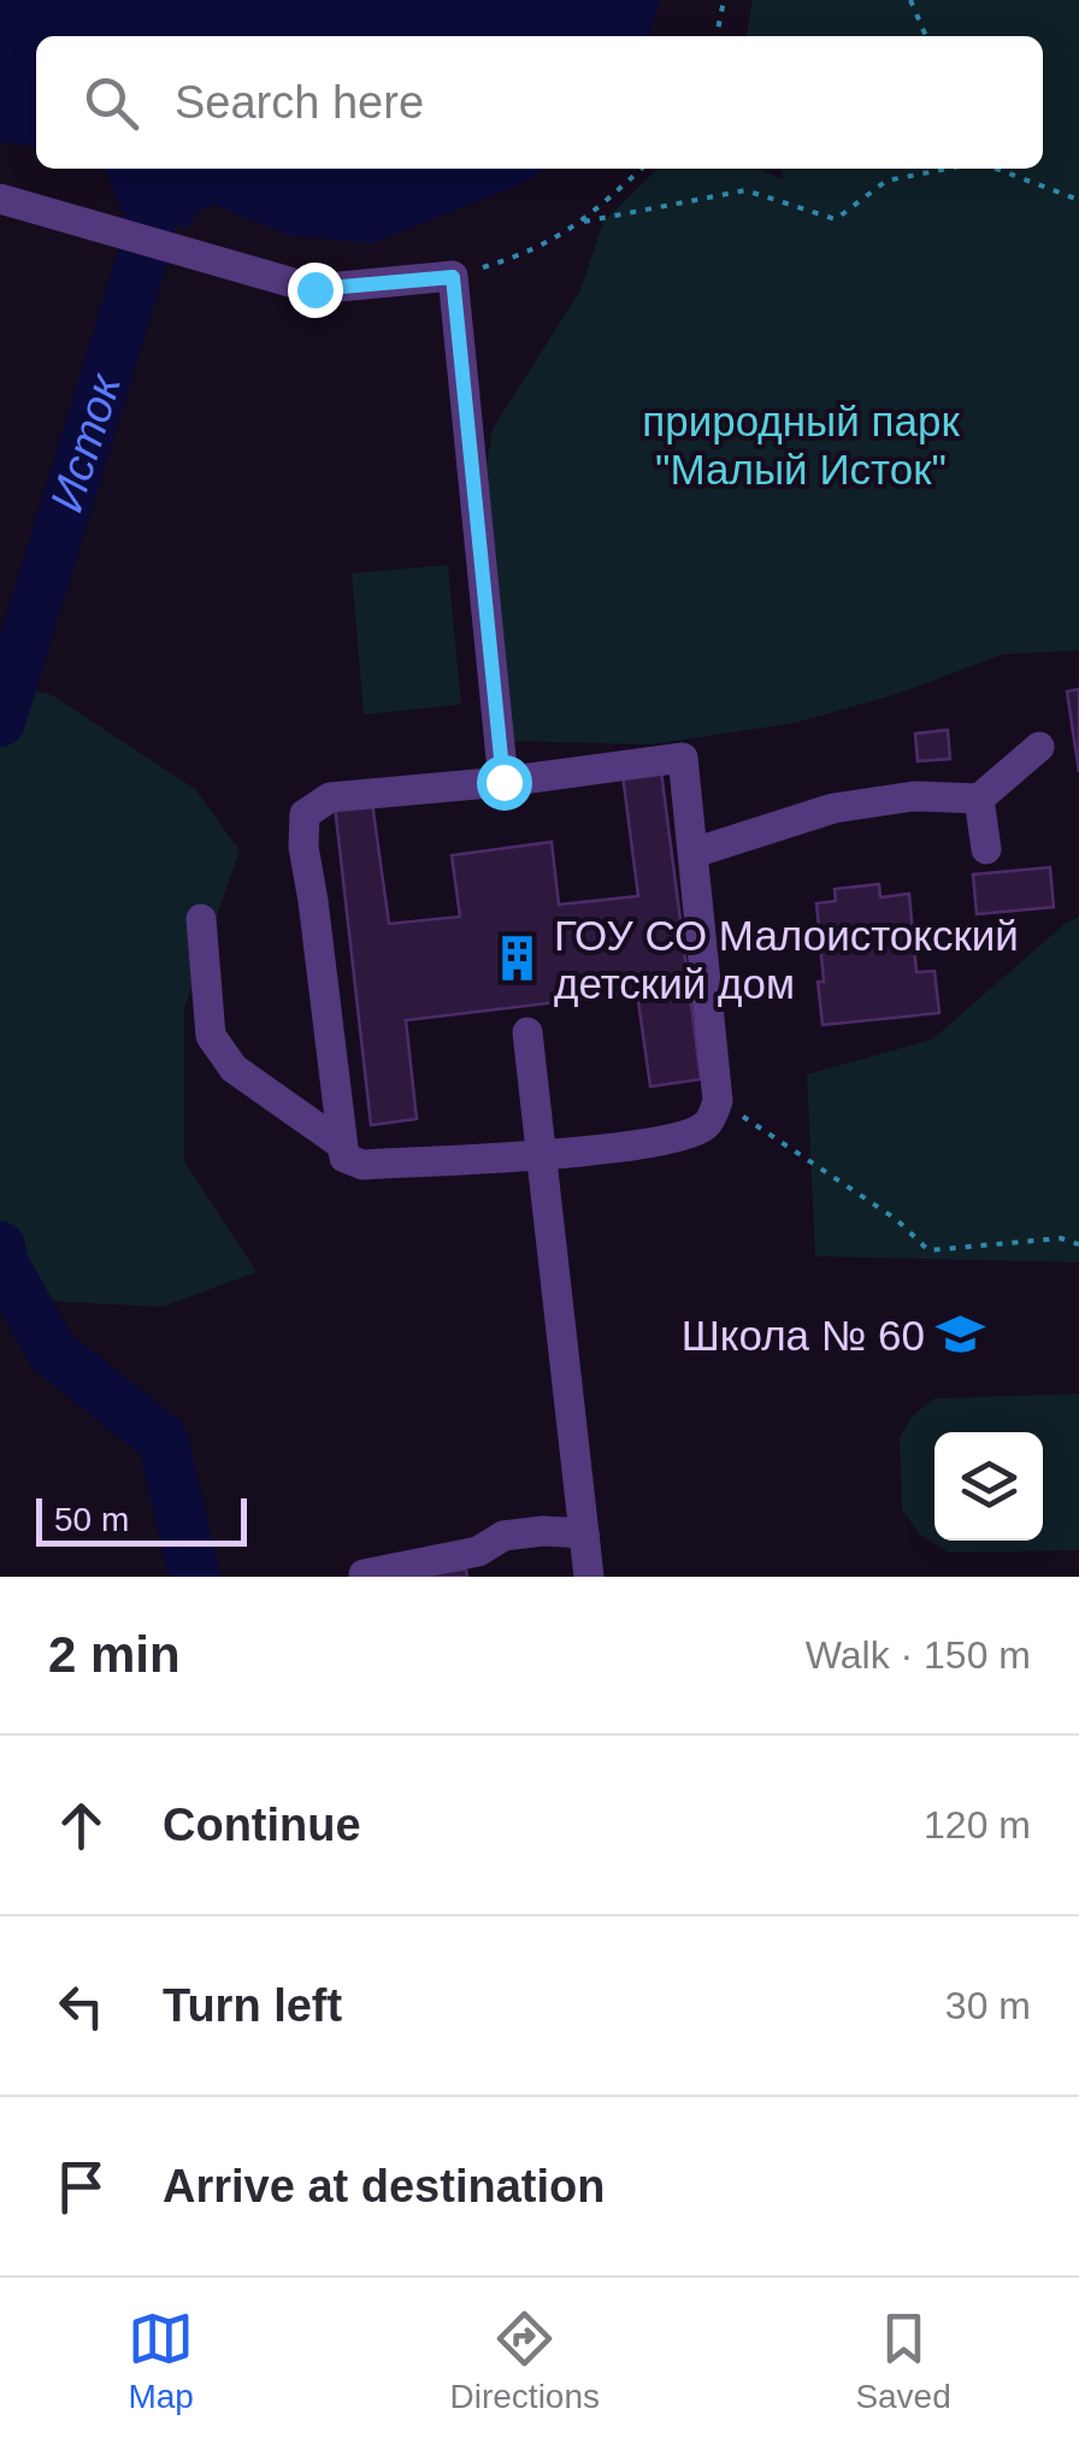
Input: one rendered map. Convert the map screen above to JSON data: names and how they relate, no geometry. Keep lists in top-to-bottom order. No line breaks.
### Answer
{"water":["Исток"],"parks":["природный парк \"Малый Исток\""],"places":{"building":["ГОУ СО Малоистокский детский дом"],"school or university":["Школа № 60"]},"scale_bar":"50 m","page":{"search":"Search here","scale":"50 m","heading":["2 min","Walk · 150 m"],"list":[["Continue","120 m"],["Turn left","30 m"],"Arrive at destination"],"nav":["Map","Directions","Saved"]}}
